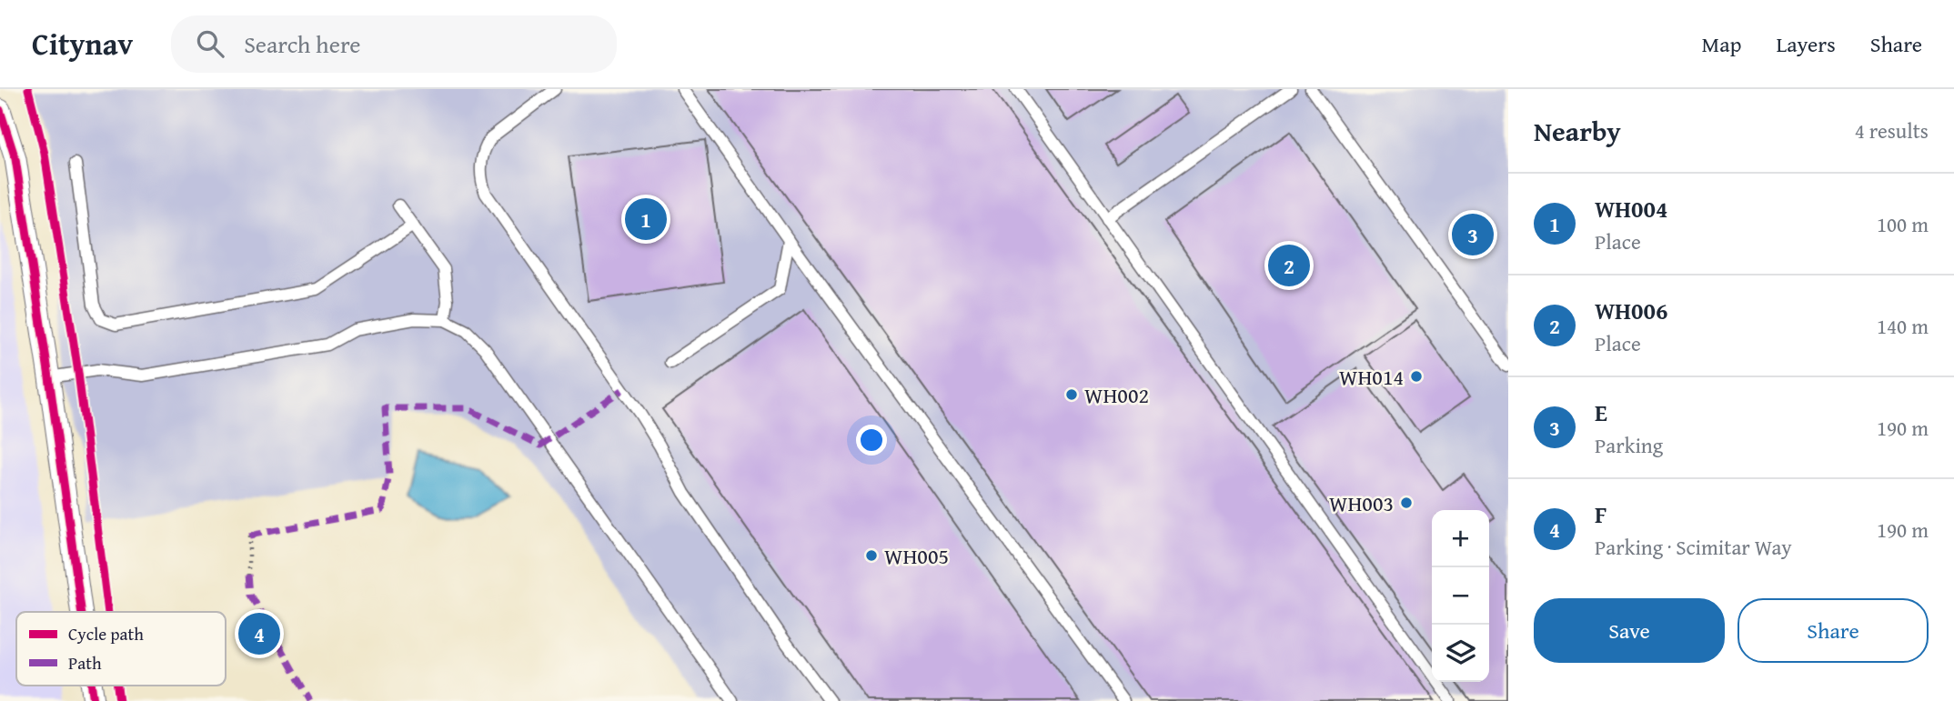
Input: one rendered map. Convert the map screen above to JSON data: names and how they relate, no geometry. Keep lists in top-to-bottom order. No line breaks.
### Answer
{"places":["WH014","WH002","WH003","WH005"],"legend":["Cycle path","Path"],"page":{"header":"Citynav","search":"Search here","nav":["Map","Layers","Share"],"heading":["Nearby","4 results"],"list":[{"mark":"1","name":"WH004","note":"Place","value":"100 m"},{"mark":"2","name":"WH006","note":"Place","value":"140 m"},{"mark":"3","name":"E","note":"Parking","value":"190 m"},{"mark":"4","name":"F","note":"Parking · Scimitar Way","value":"190 m"}],"pins":["1","3","2","4"],"map_buttons":["+","−"],"buttons":["Save","Share"]}}
